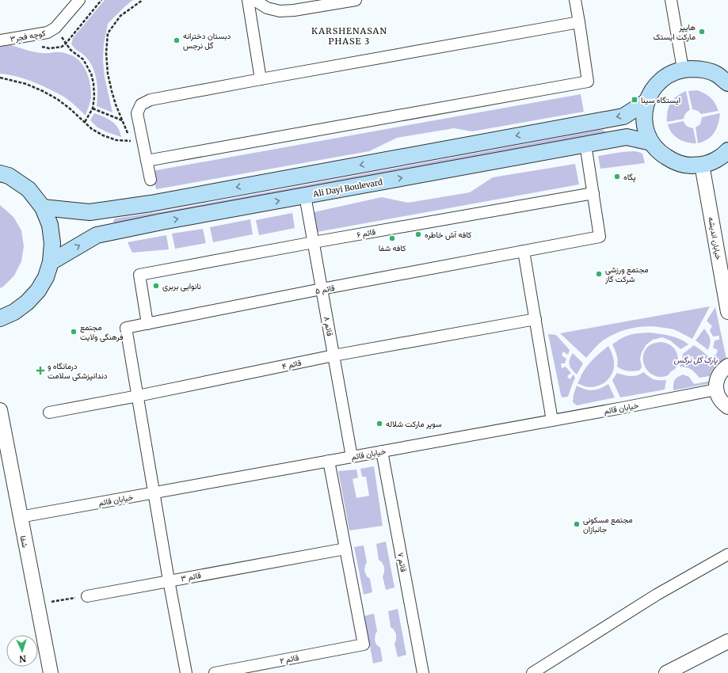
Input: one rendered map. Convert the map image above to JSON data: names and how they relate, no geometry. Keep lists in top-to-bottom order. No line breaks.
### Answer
{"streets":{"main road":["Ali Dayi Boulevard"],"street":["کوچه فجر۳","قائم ۶","خیابان اندیشه","قائم ۵","قائم ۸","قائم ۴","خیابان قائم","شفا","قائم ۷","قائم ۳","قائم ۲"]},"crossings":[["Ali Dayi Boulevard","قائم ۸"],["قائم ۶","قائم ۵"],["قائم ۶","قائم ۸"],["قائم ۵","قائم ۸"],["قائم ۵","قائم ۴"],["قائم ۸","قائم ۴"],["قائم ۸","خیابان قائم"],["خیابان قائم","شفا"],["خیابان قائم","قائم ۷"],["قائم ۳","قائم ۲"]],"districts":["KARSHENASAN PHASE 3"],"parks":["پارک گل نرگس"],"places":{"other":["هایپر مارکت ایستک","دبستان دخترانه گل نرجس","پگاه","کافه آش خاطره","کافه شفا","مجتمع ورزشی شرکت گاز","نانوایی بربری","مجتمع فرهنگی ولایت","سوپر مارکت شلاله","مجتمع مسکونی جانبازان"],"transit":["ایستگاه سینا"],"health":["درمانگاه و دندانپزشکی سلامت"]},"north":"bottom"}
